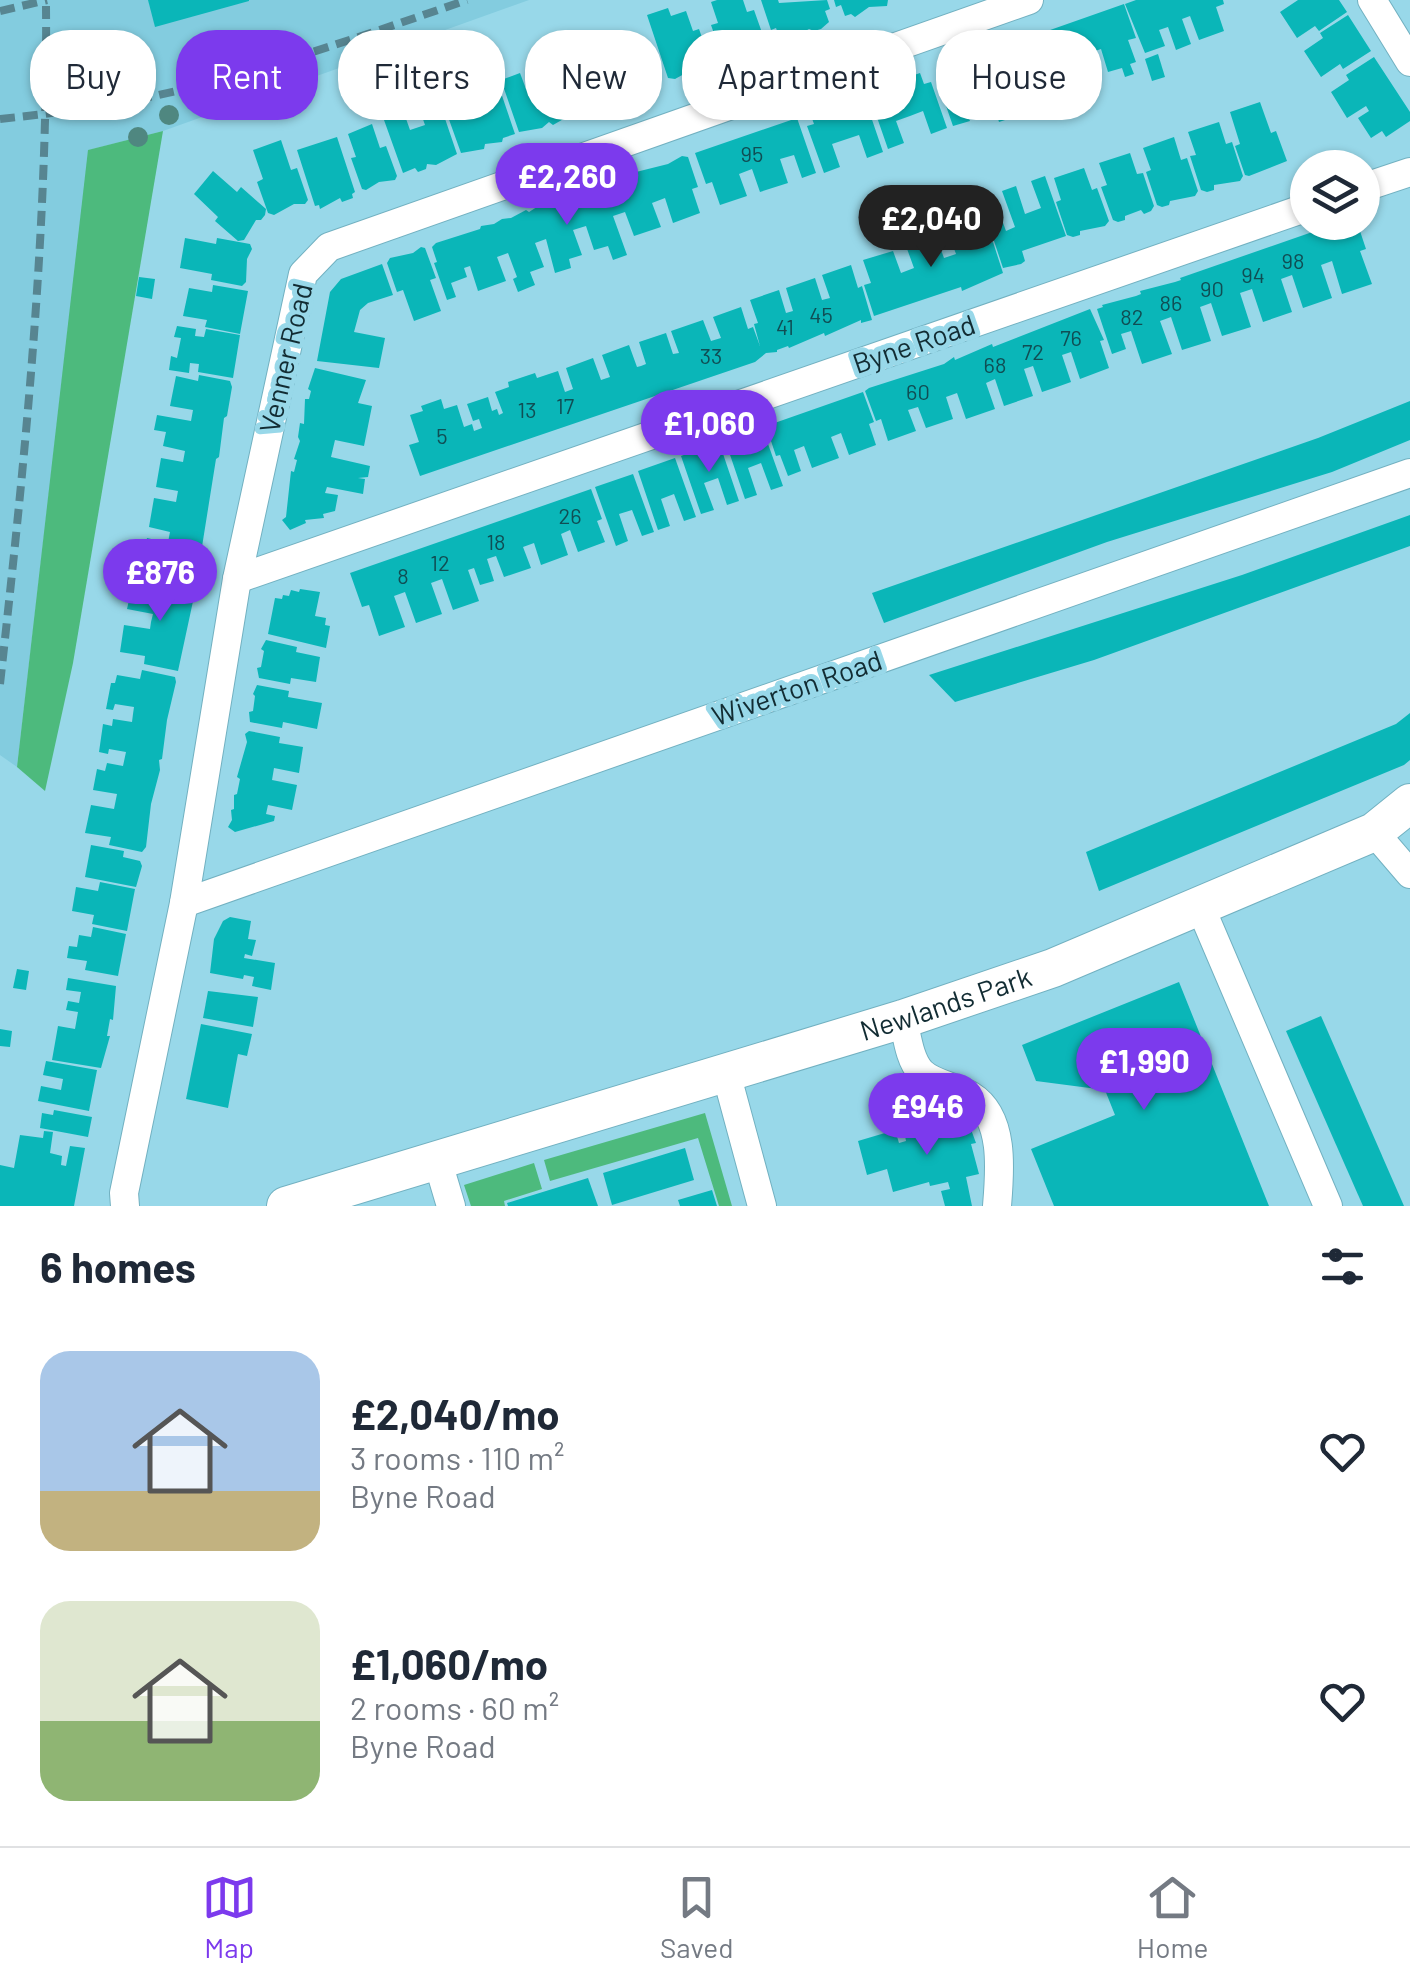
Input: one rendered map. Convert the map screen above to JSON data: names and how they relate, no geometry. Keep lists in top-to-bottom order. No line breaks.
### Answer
{"streets":{"main road":["Newlands Park"],"street":["Byne Road","Venner Road","Wiverton Road"]},"crossings":[["Byne Road","Venner Road"],["Venner Road","Wiverton Road"]],"house_numbers":["95","98","94","90","86","45","82","41","76","72","33","68","60","17","13","5","26","18","12","8"],"page":{"chip":["Buy","Rent","Filters","New","Apartment","House"],"price":["£2,260","£2,040","£1,060","£876","£1,990","£946"],"heading":"6 homes","list":[{"name":"£2,040/mo","note":"3 rooms · 110 m² · Byne Road"},{"name":"£1,060/mo","note":"2 rooms · 60 m² · Byne Road"}],"tabs":["Map","Saved","Home"]}}
